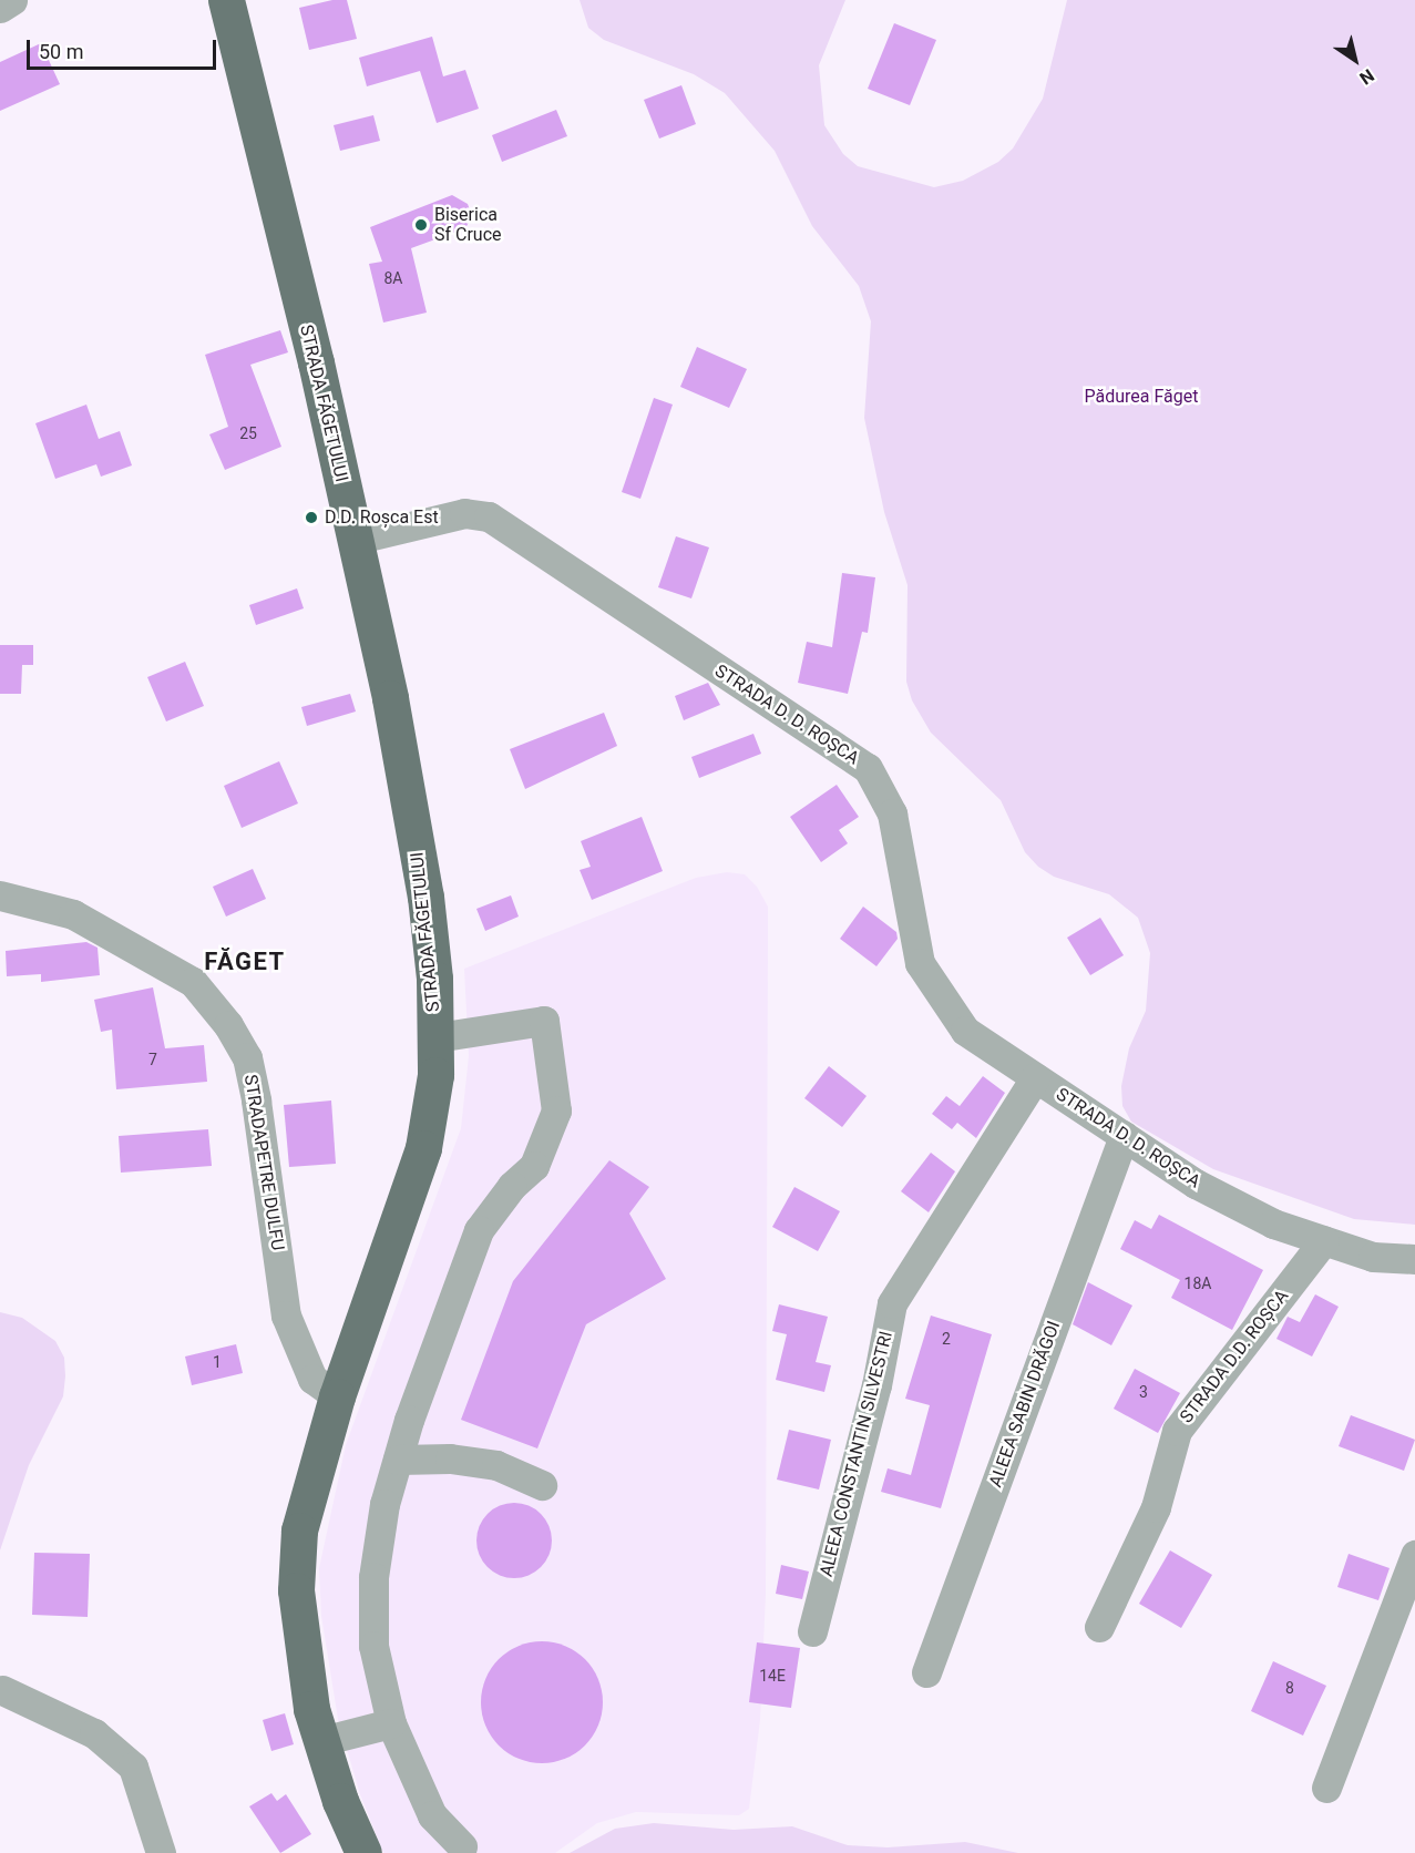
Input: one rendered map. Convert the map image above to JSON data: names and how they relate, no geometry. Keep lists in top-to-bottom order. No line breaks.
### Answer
{"streets":{"main road":["STRADA FĂGETULUI"],"street":["STRADA D. D. ROȘCA","STRADAPETRE DULFU","STRADA D.D. ROȘCA","ALEEA SABIN DRĂGOI","ALEEA CONSTANTIN SILVESTRI"]},"crossings":[["STRADA FĂGETULUI","STRADA D. D. ROȘCA"],["STRADA FĂGETULUI","STRADAPETRE DULFU"],["STRADA D. D. ROȘCA","STRADA D.D. ROȘCA"],["STRADA D. D. ROȘCA","ALEEA SABIN DRĂGOI"],["STRADA D. D. ROȘCA","ALEEA CONSTANTIN SILVESTRI"]],"districts":["FĂGET"],"parks":["Pădurea Făget"],"places":["Biserica Sf Cruce","D.D. Roșca Est"],"house_numbers":["8A","25","7","18A","2","1","3","14E","8"],"scale_bar":"50 m","north":"bottom right"}
